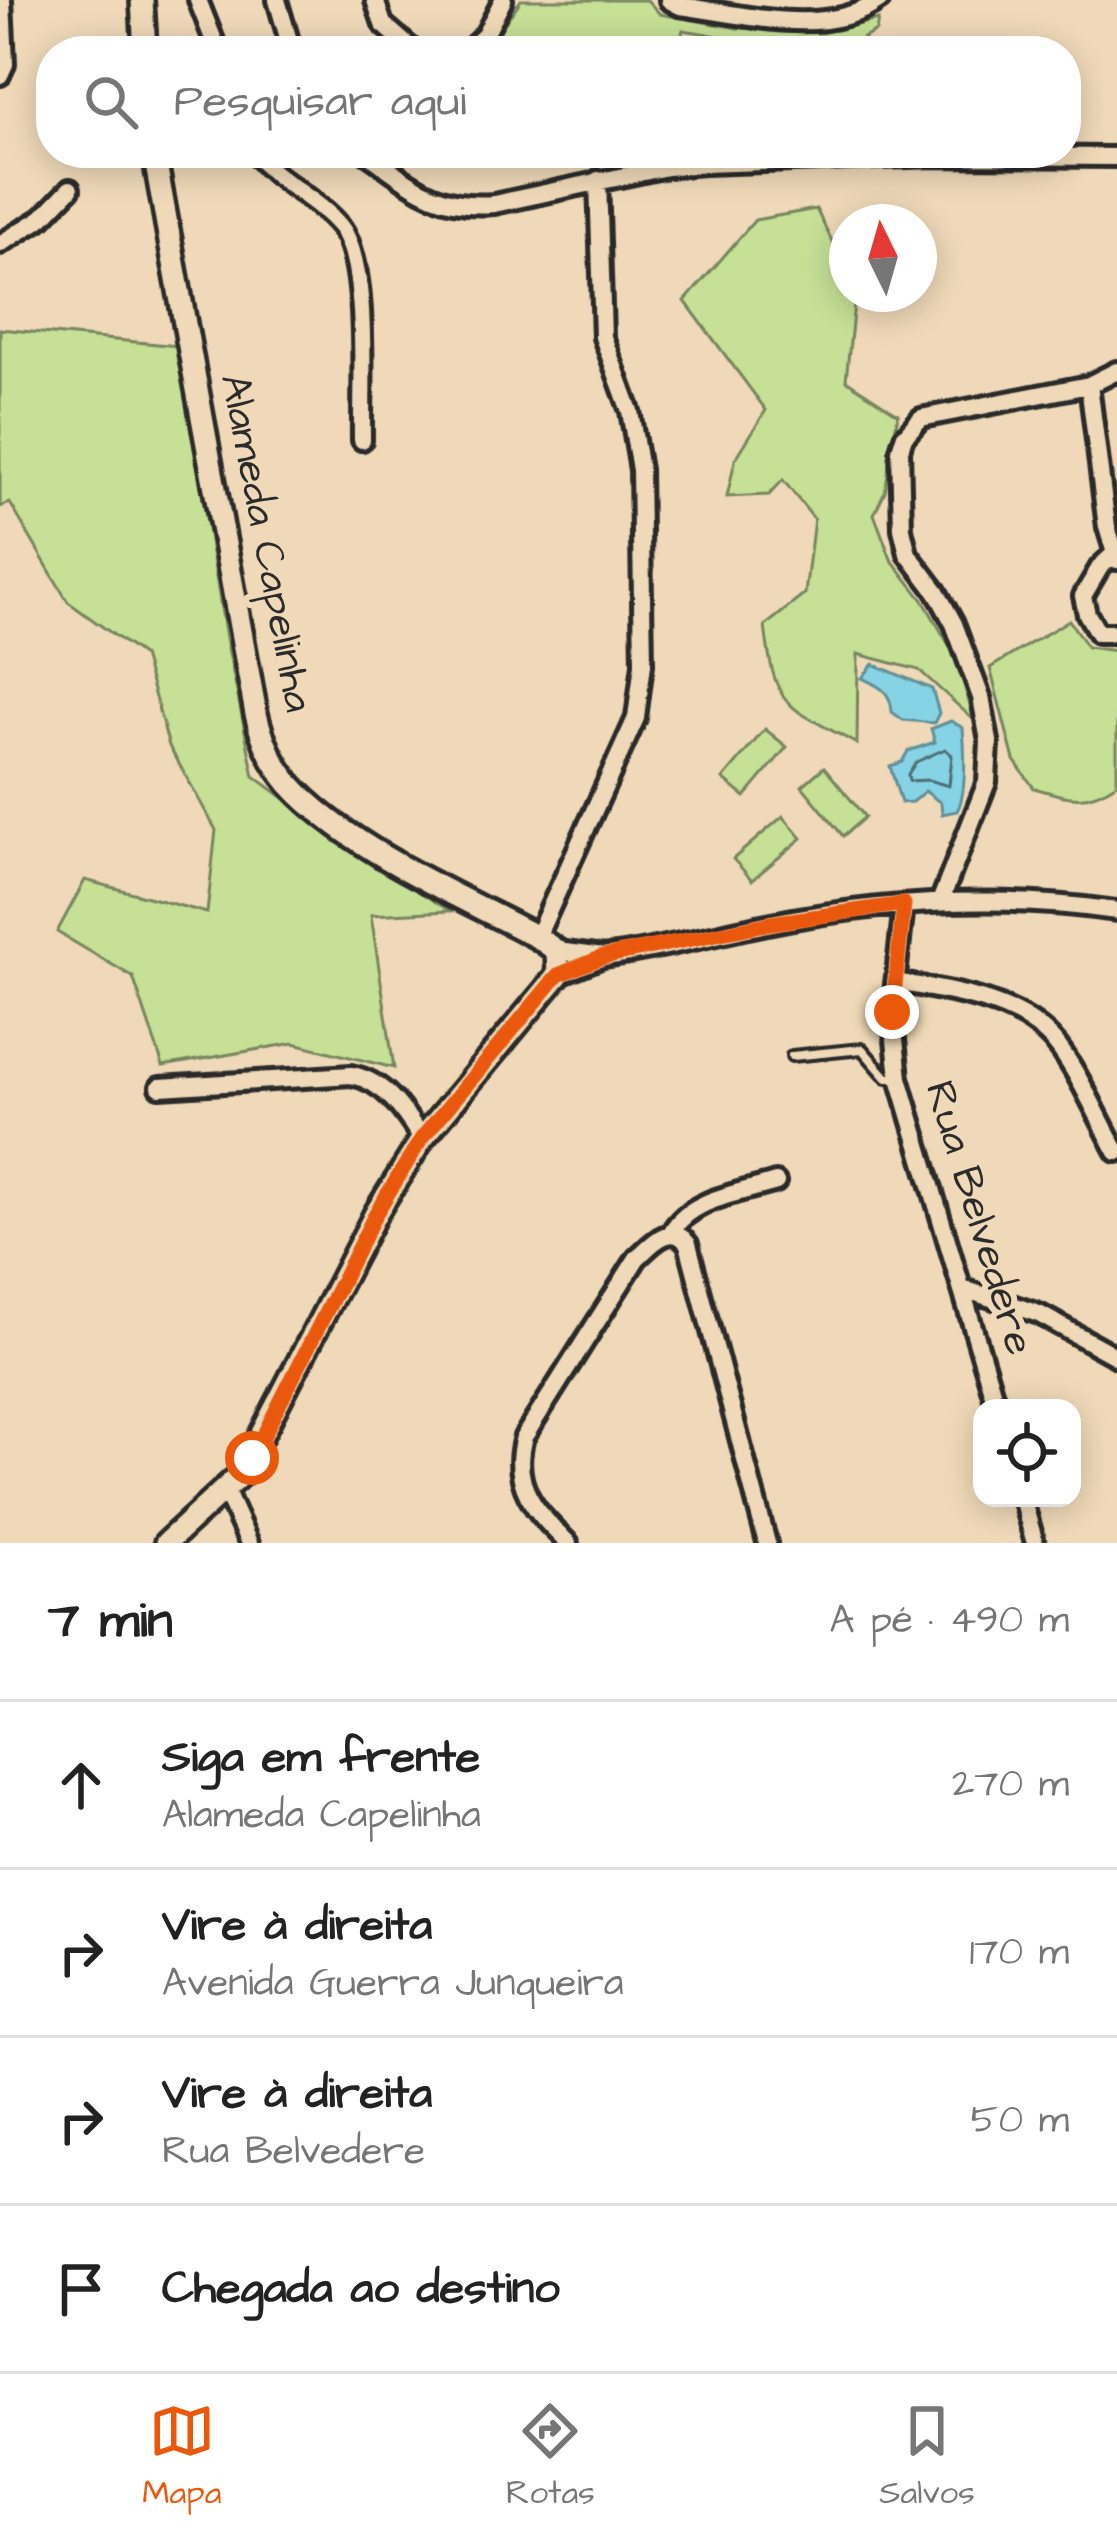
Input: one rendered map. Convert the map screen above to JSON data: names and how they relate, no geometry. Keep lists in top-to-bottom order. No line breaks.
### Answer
{"streets":{"street":["Alameda Capelinha","Rua Belvedere"]},"north":"top","page":{"search":"Pesquisar aqui","heading":["7 min","A pé · 490 m"],"list":[["Siga em frente","Alameda Capelinha","270 m"],["Vire à direita","Avenida Guerra Junqueira","170 m"],["Vire à direita","Rua Belvedere","50 m"],"Chegada ao destino"],"nav":["Mapa","Rotas","Salvos"]}}
